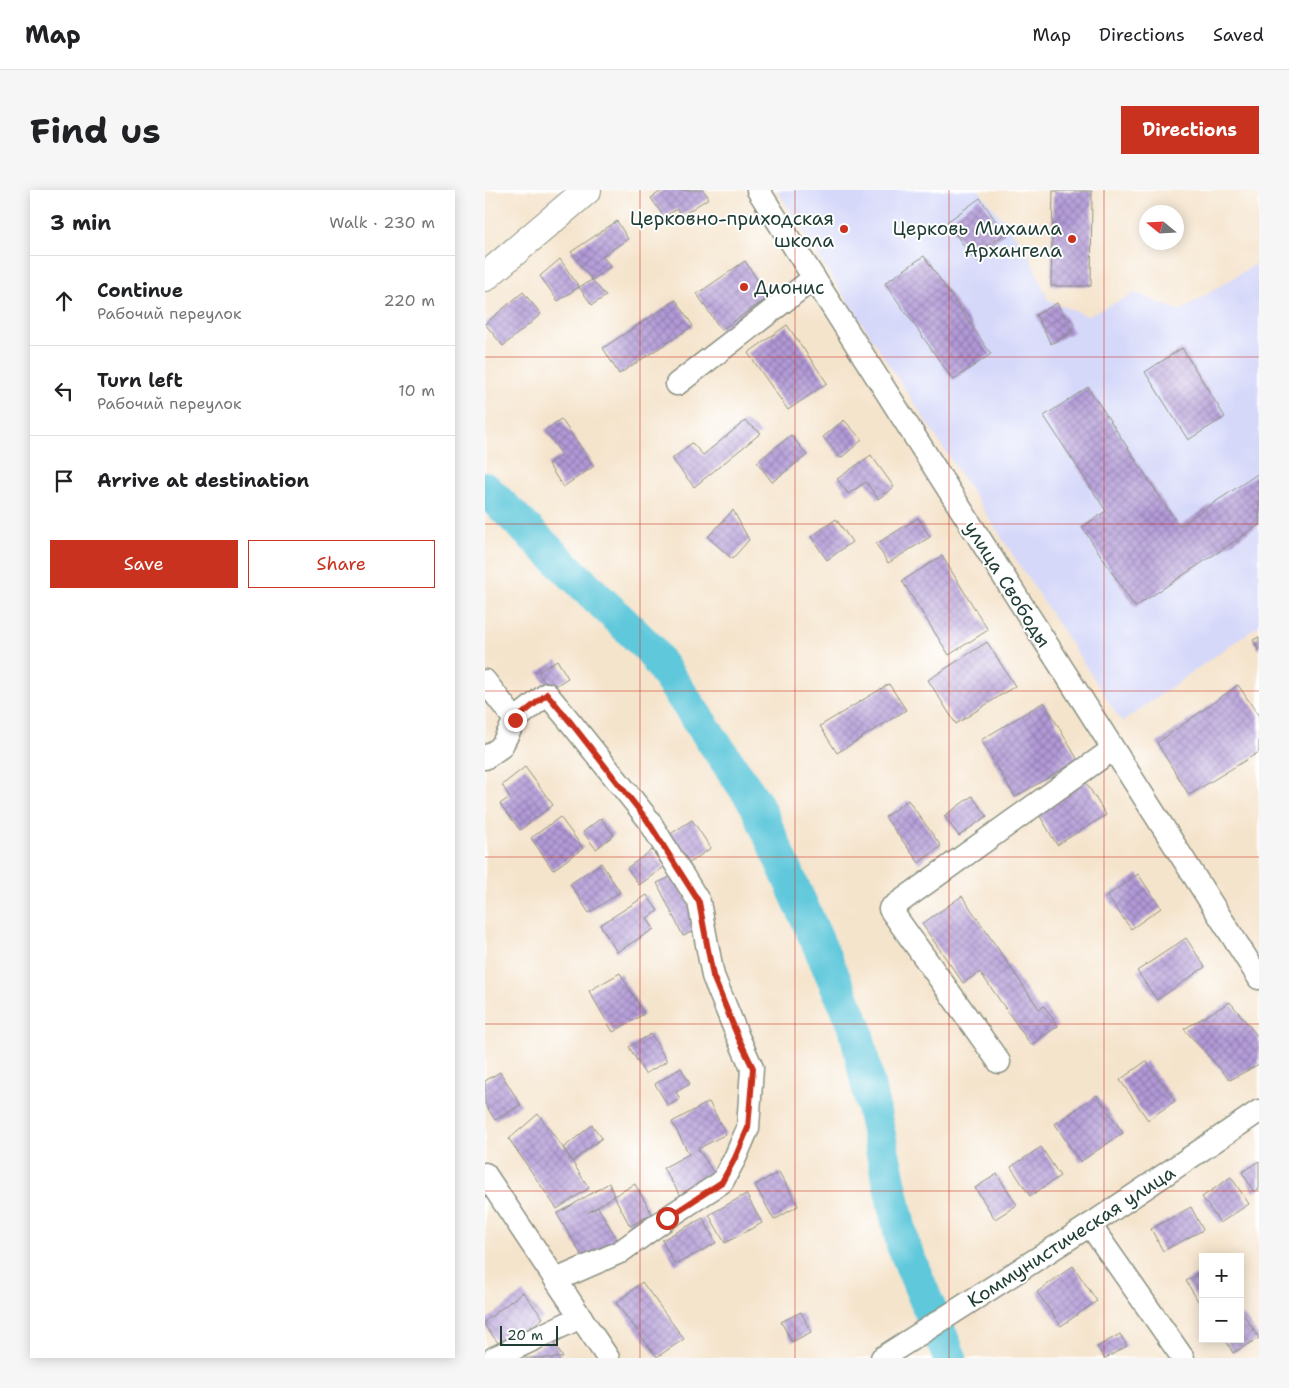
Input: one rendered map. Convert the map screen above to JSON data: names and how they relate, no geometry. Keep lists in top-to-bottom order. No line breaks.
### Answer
{"streets":{"street":["улица Свободы","Коммунистическая улица"]},"places":["Церковно-приходская школа","Церковь Михаила Архангела","Дионис"],"scale_bar":"20 m","north":"left","page":{"header":"Map","nav":["Map","Directions","Saved"],"buttons":["Directions",["Save","Share"]],"title":"Find us","heading":["3 min","Walk · 230 m"],"list":[["Continue","Рабочий переулок","220 m"],["Turn left","Рабочий переулок","10 m"],"Arrive at destination"],"map_buttons":["+","−"],"scale":"20 m"}}
